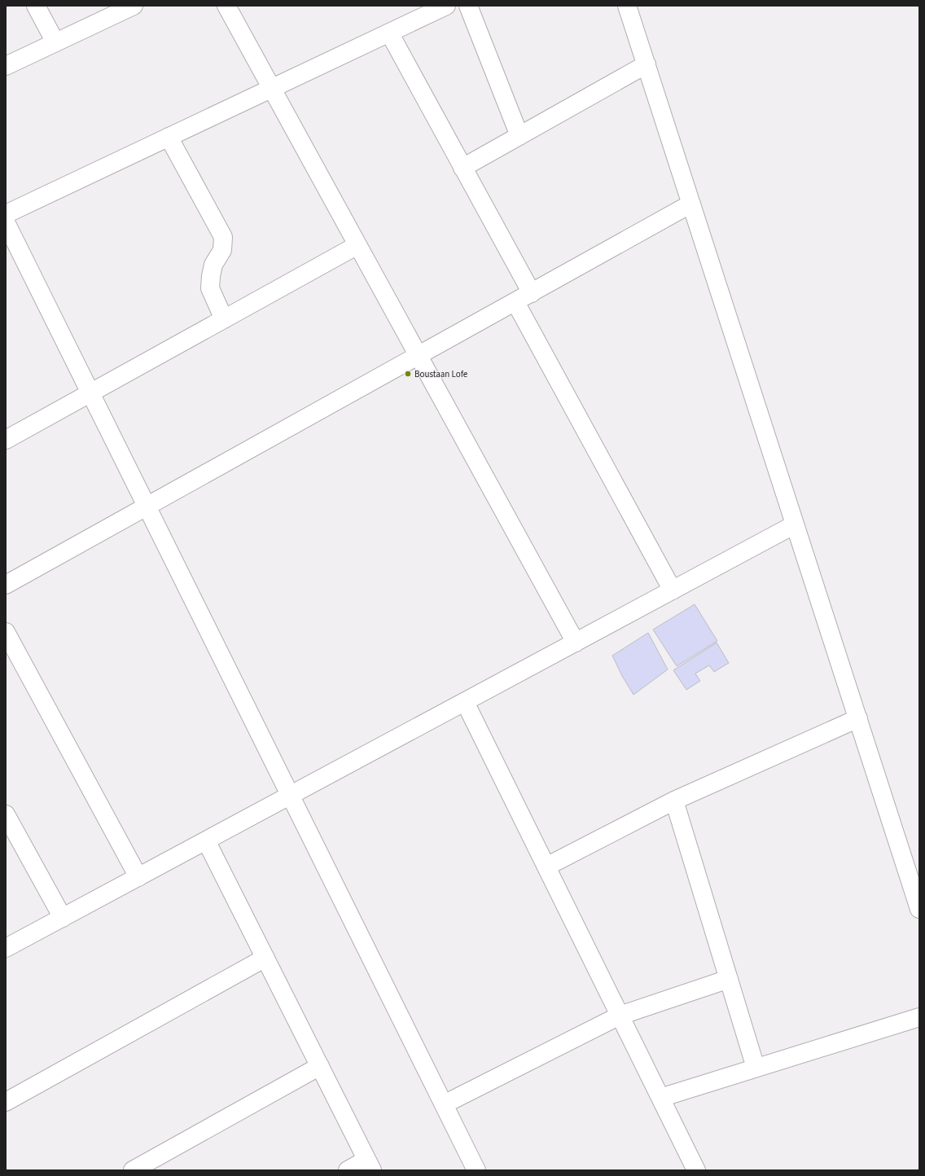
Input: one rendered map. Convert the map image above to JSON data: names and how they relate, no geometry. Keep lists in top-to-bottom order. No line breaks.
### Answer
{"places":["Boustaan Lofe"]}
